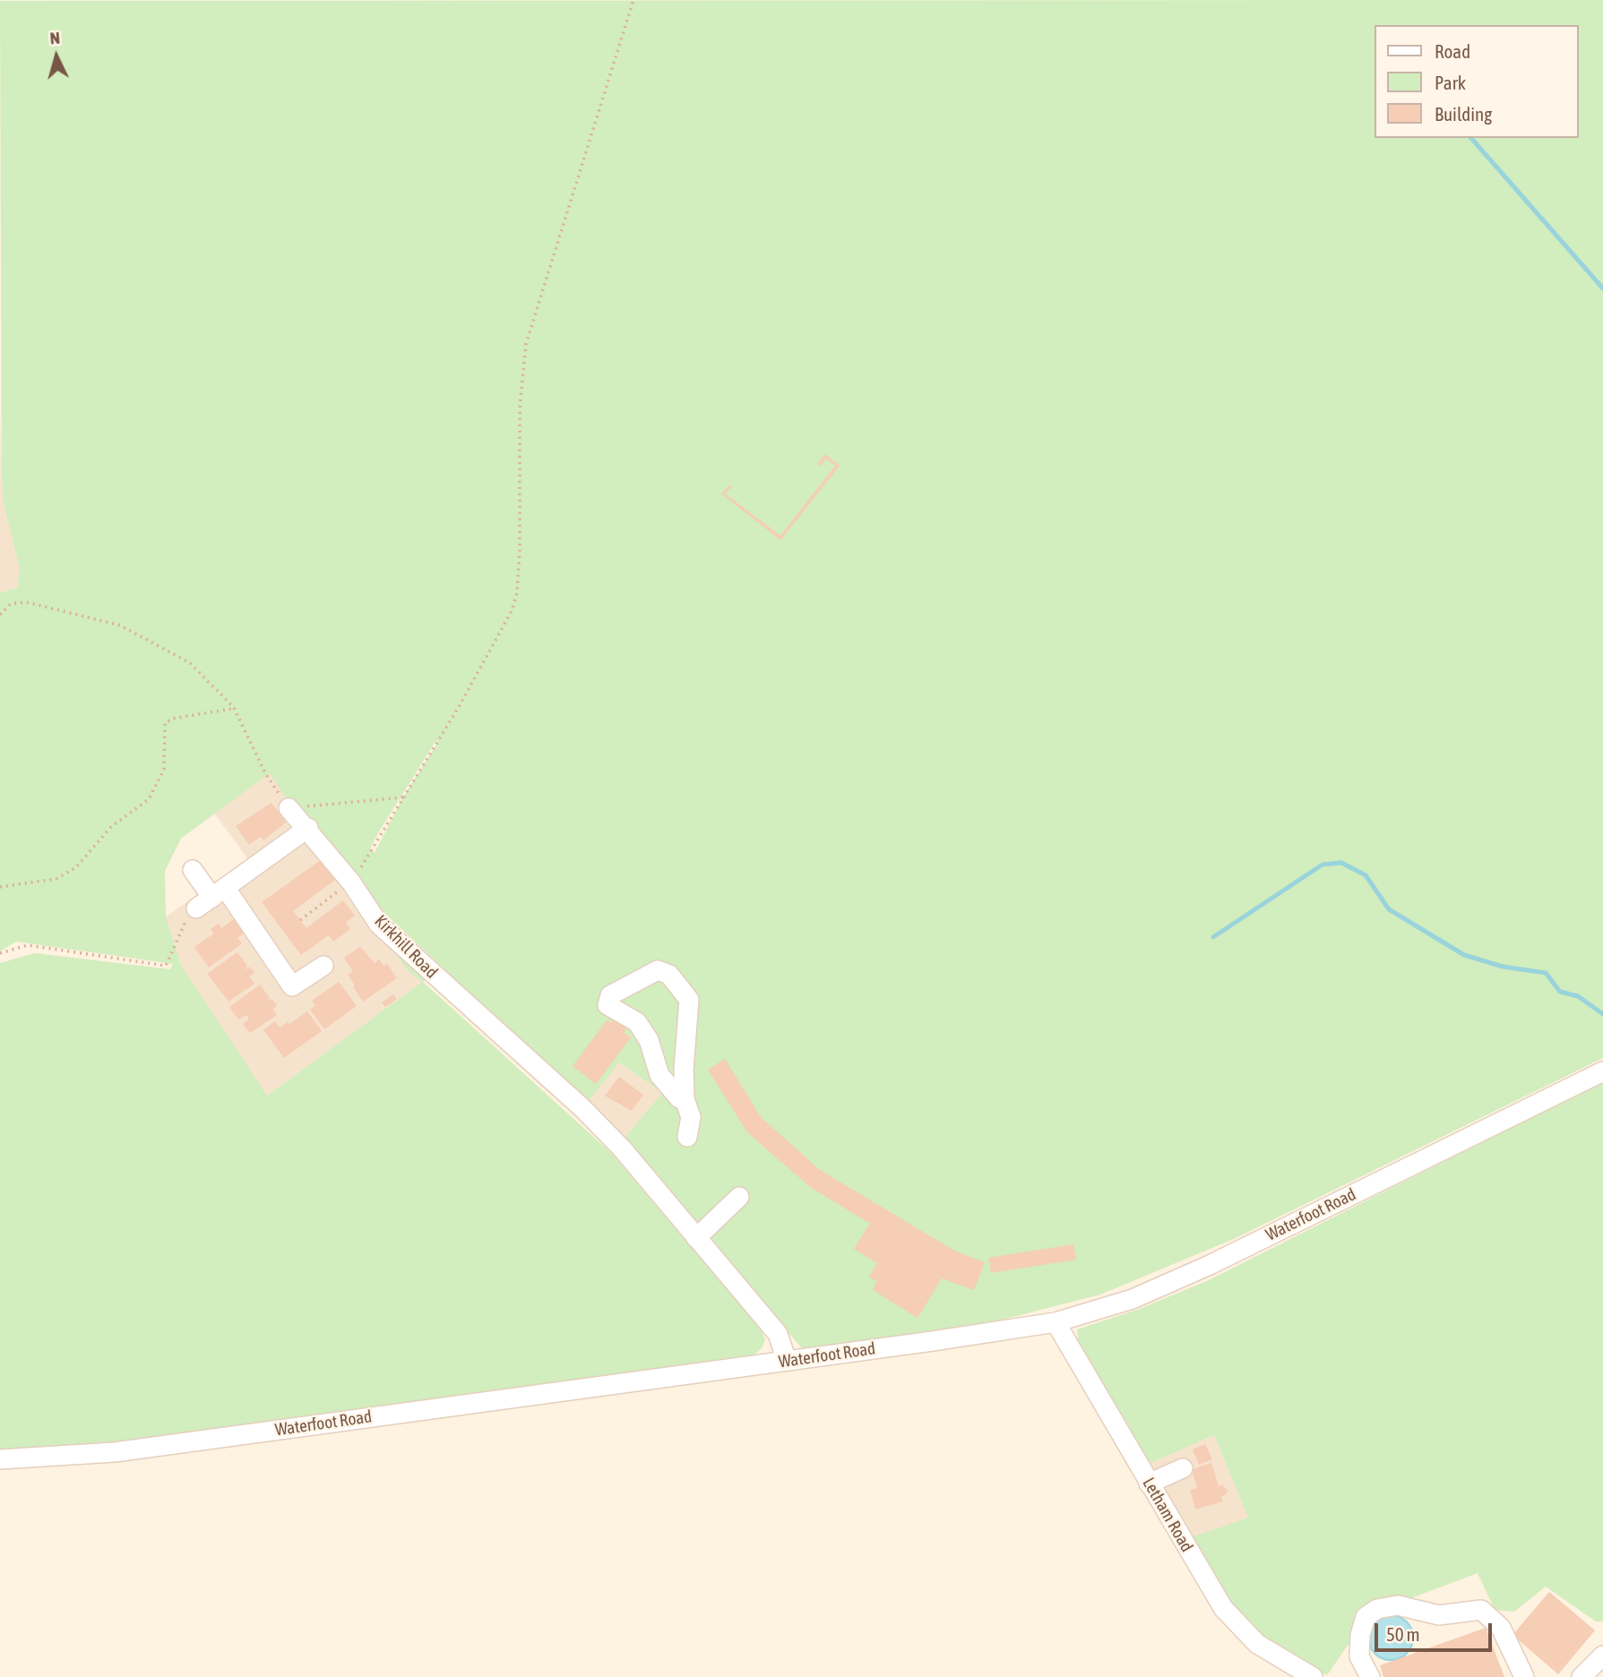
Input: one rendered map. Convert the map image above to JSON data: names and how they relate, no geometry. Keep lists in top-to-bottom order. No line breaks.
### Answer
{"streets":{"street":["Kirkhill Road","Waterfoot Road","Letham Road"]},"crossings":[["Kirkhill Road","Waterfoot Road"],["Waterfoot Road","Letham Road"]],"legend":["Road","Park","Building"],"scale_bar":"50 m","north":"top"}
